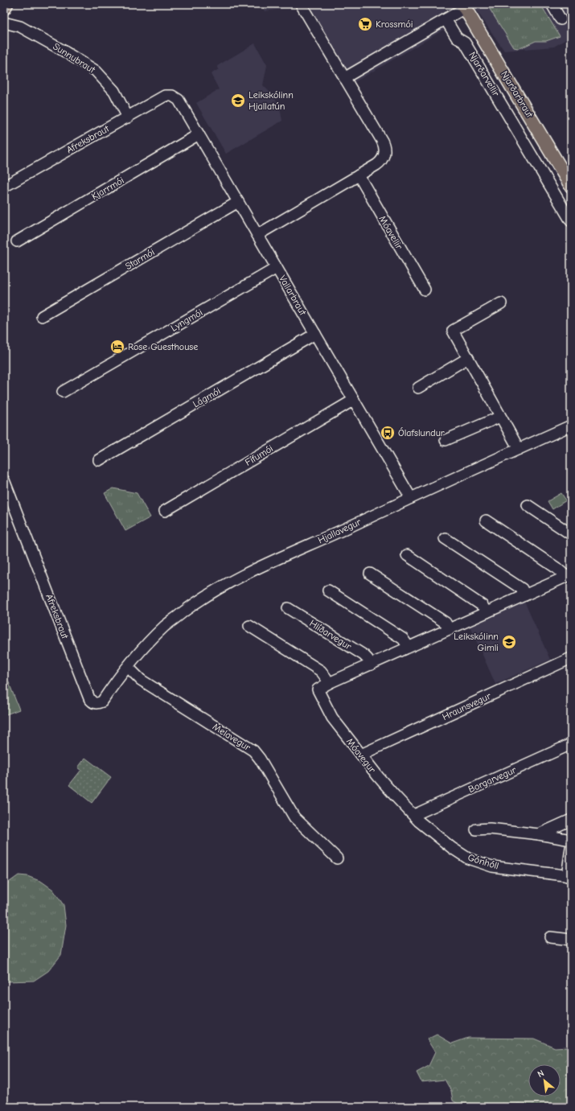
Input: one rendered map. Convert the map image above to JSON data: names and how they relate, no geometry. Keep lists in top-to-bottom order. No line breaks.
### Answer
{"streets":{"main road":["Njarðarbraut"],"street":["Sunnubraut","Njarðarvellir","Afreksbraut","Kjarrmói","Móavellir","Starmói","Vallarbraut","Lyngmói","Lágmói","Fífumói","Hjallavegur","Hlíðarvegur","Hraunsvegur","Melavegur","Móavegur","Borgarvegur","Gónhóll"]},"crossings":[["Sunnubraut","Afreksbraut"],["Afreksbraut","Vallarbraut"],["Afreksbraut","Hjallavegur"],["Afreksbraut","Melavegur"],["Kjarrmói","Vallarbraut"],["Starmói","Vallarbraut"],["Vallarbraut","Lyngmói"],["Vallarbraut","Lágmói"],["Vallarbraut","Fífumói"],["Vallarbraut","Hjallavegur"],["Hjallavegur","Melavegur"],["Hraunsvegur","Móavegur"],["Móavegur","Borgarvegur"],["Móavegur","Gónhóll"],["Borgarvegur","Gónhóll"]],"places":{"supermarket":["Krossmói"],"school or university":["Leikskólinn Hjallatún","Leikskólinn Gimli"],"hotel":["Rose Guesthouse"],"bus stop":["Ólafslundur"]},"north":"top left"}
